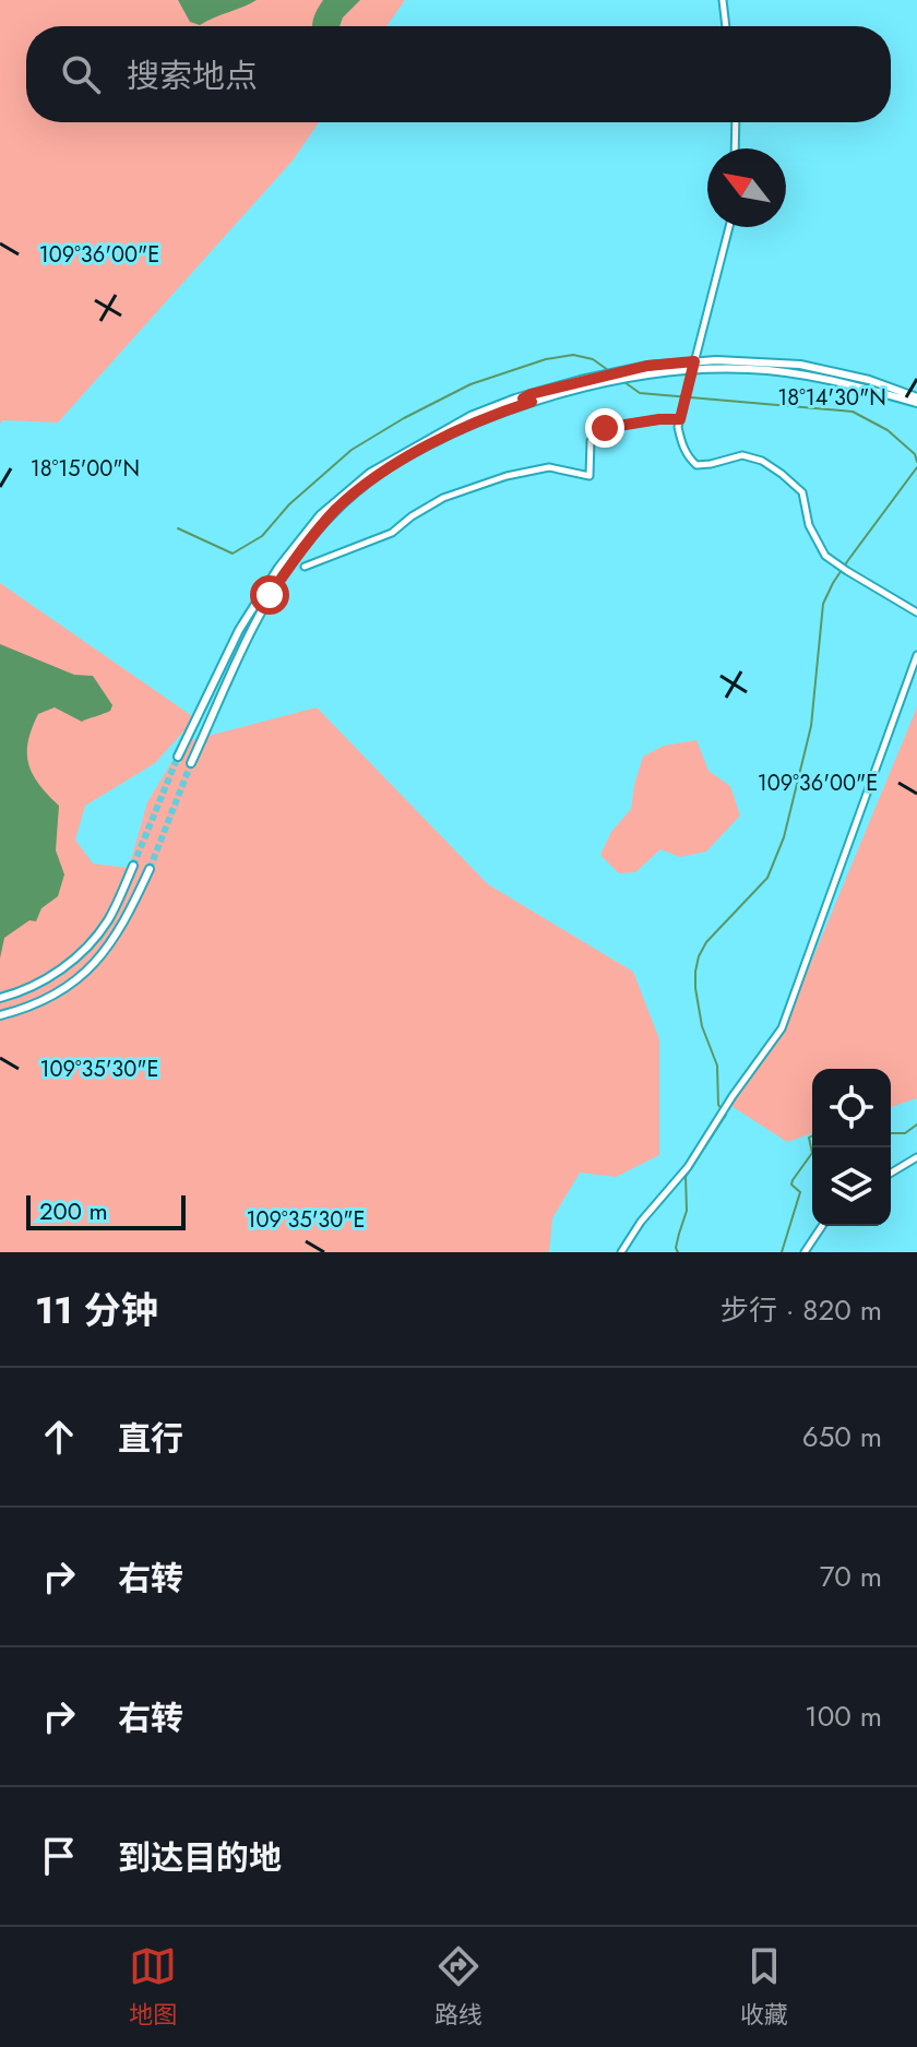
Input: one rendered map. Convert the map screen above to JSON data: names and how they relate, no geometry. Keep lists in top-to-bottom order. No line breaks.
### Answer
{"scale_bar":"200 m","north":"top left","page":{"search":"搜索地点","scale":"200 m","heading":["11 分钟","步行 · 820 m"],"list":[["直行","650 m"],["右转","70 m"],["右转","100 m"],"到达目的地"],"nav":["地图","路线","收藏"]},"coordinates":["109°36'00\"E","18°14'30\"N","18°15'00\"N","109°35'30\"E"]}
